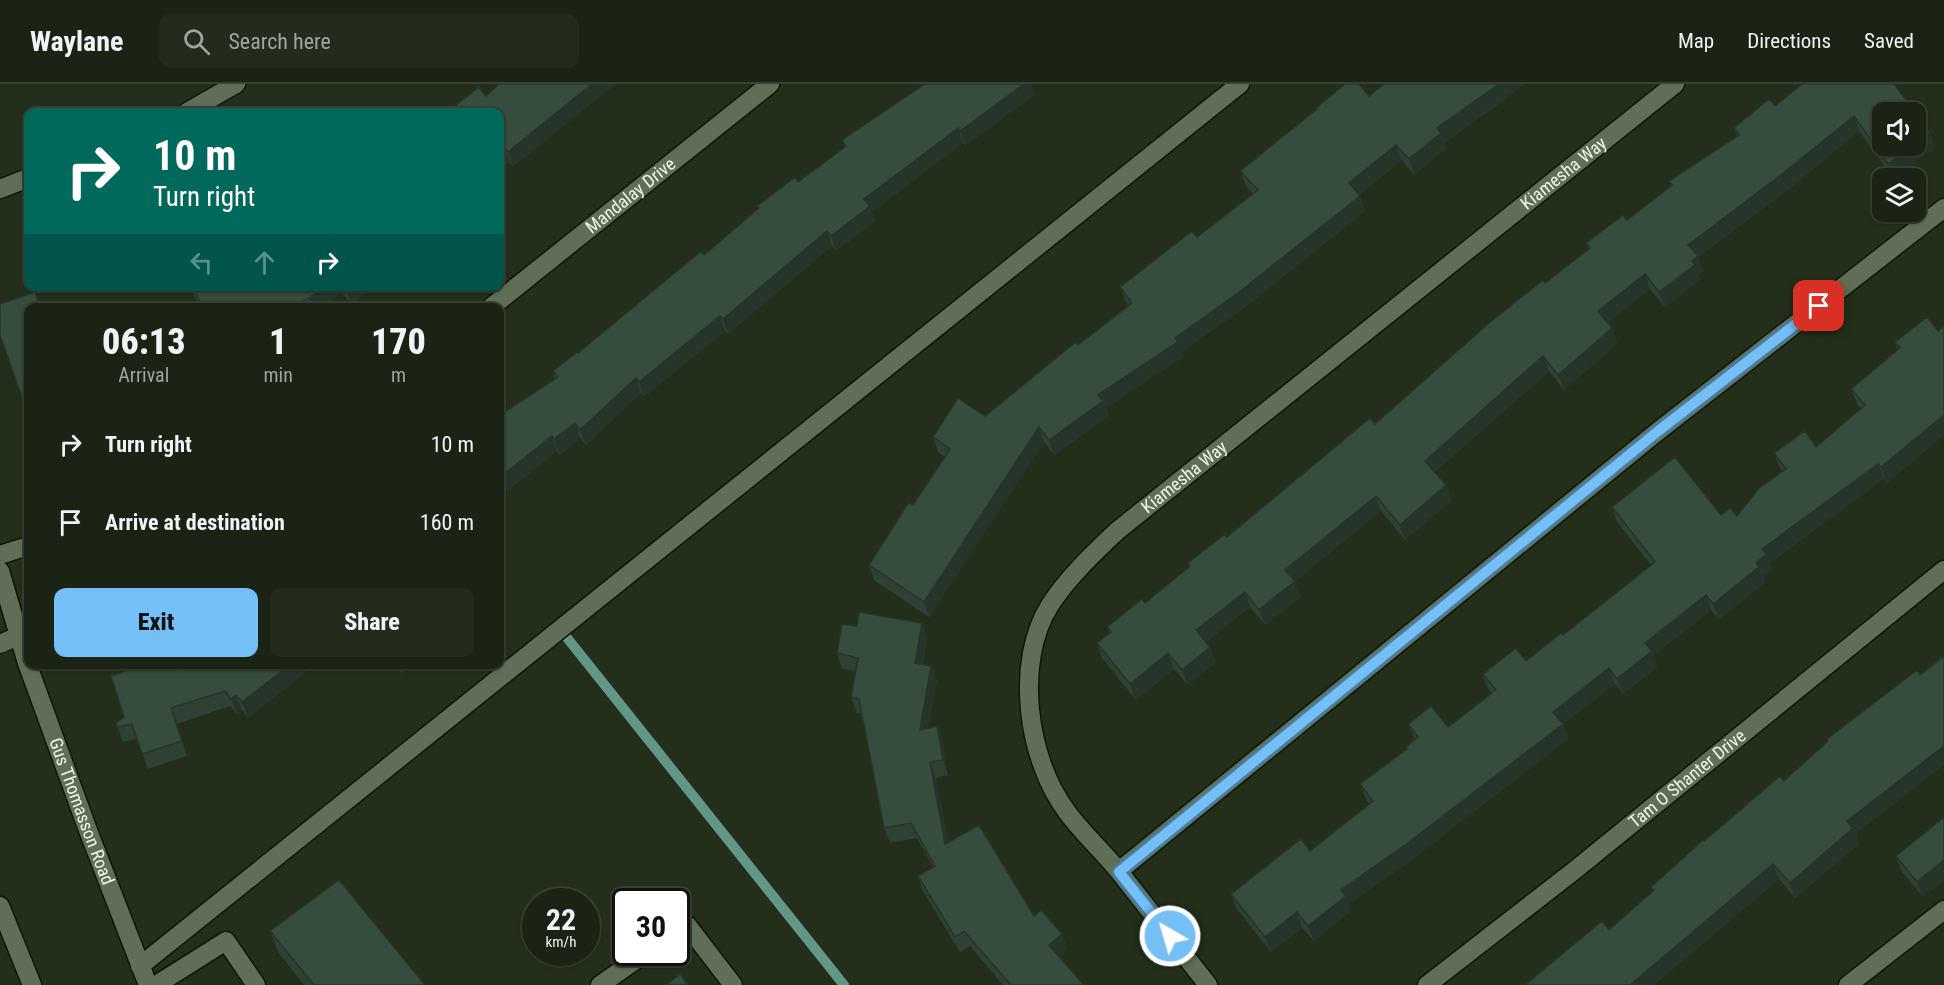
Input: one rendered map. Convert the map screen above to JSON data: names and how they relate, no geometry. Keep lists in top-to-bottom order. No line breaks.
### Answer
{"streets":{"street":["Kiamesha Way","Mandalay Drive","Tam O Shanter Drive","Gus Thomasson Road"]},"page":{"header":"Waylane","search":"Search here","nav":["Map","Directions","Saved"],"turn":["10 m","Turn right"],"eta":["06:13","Arrival","1","min","170","m"],"list":[{"name":"Turn right","value":"10 m"},{"name":"Arrive at destination","value":"160 m"}],"buttons":["Exit","Share"],"speed":"22 km/h","limit":"30"}}
